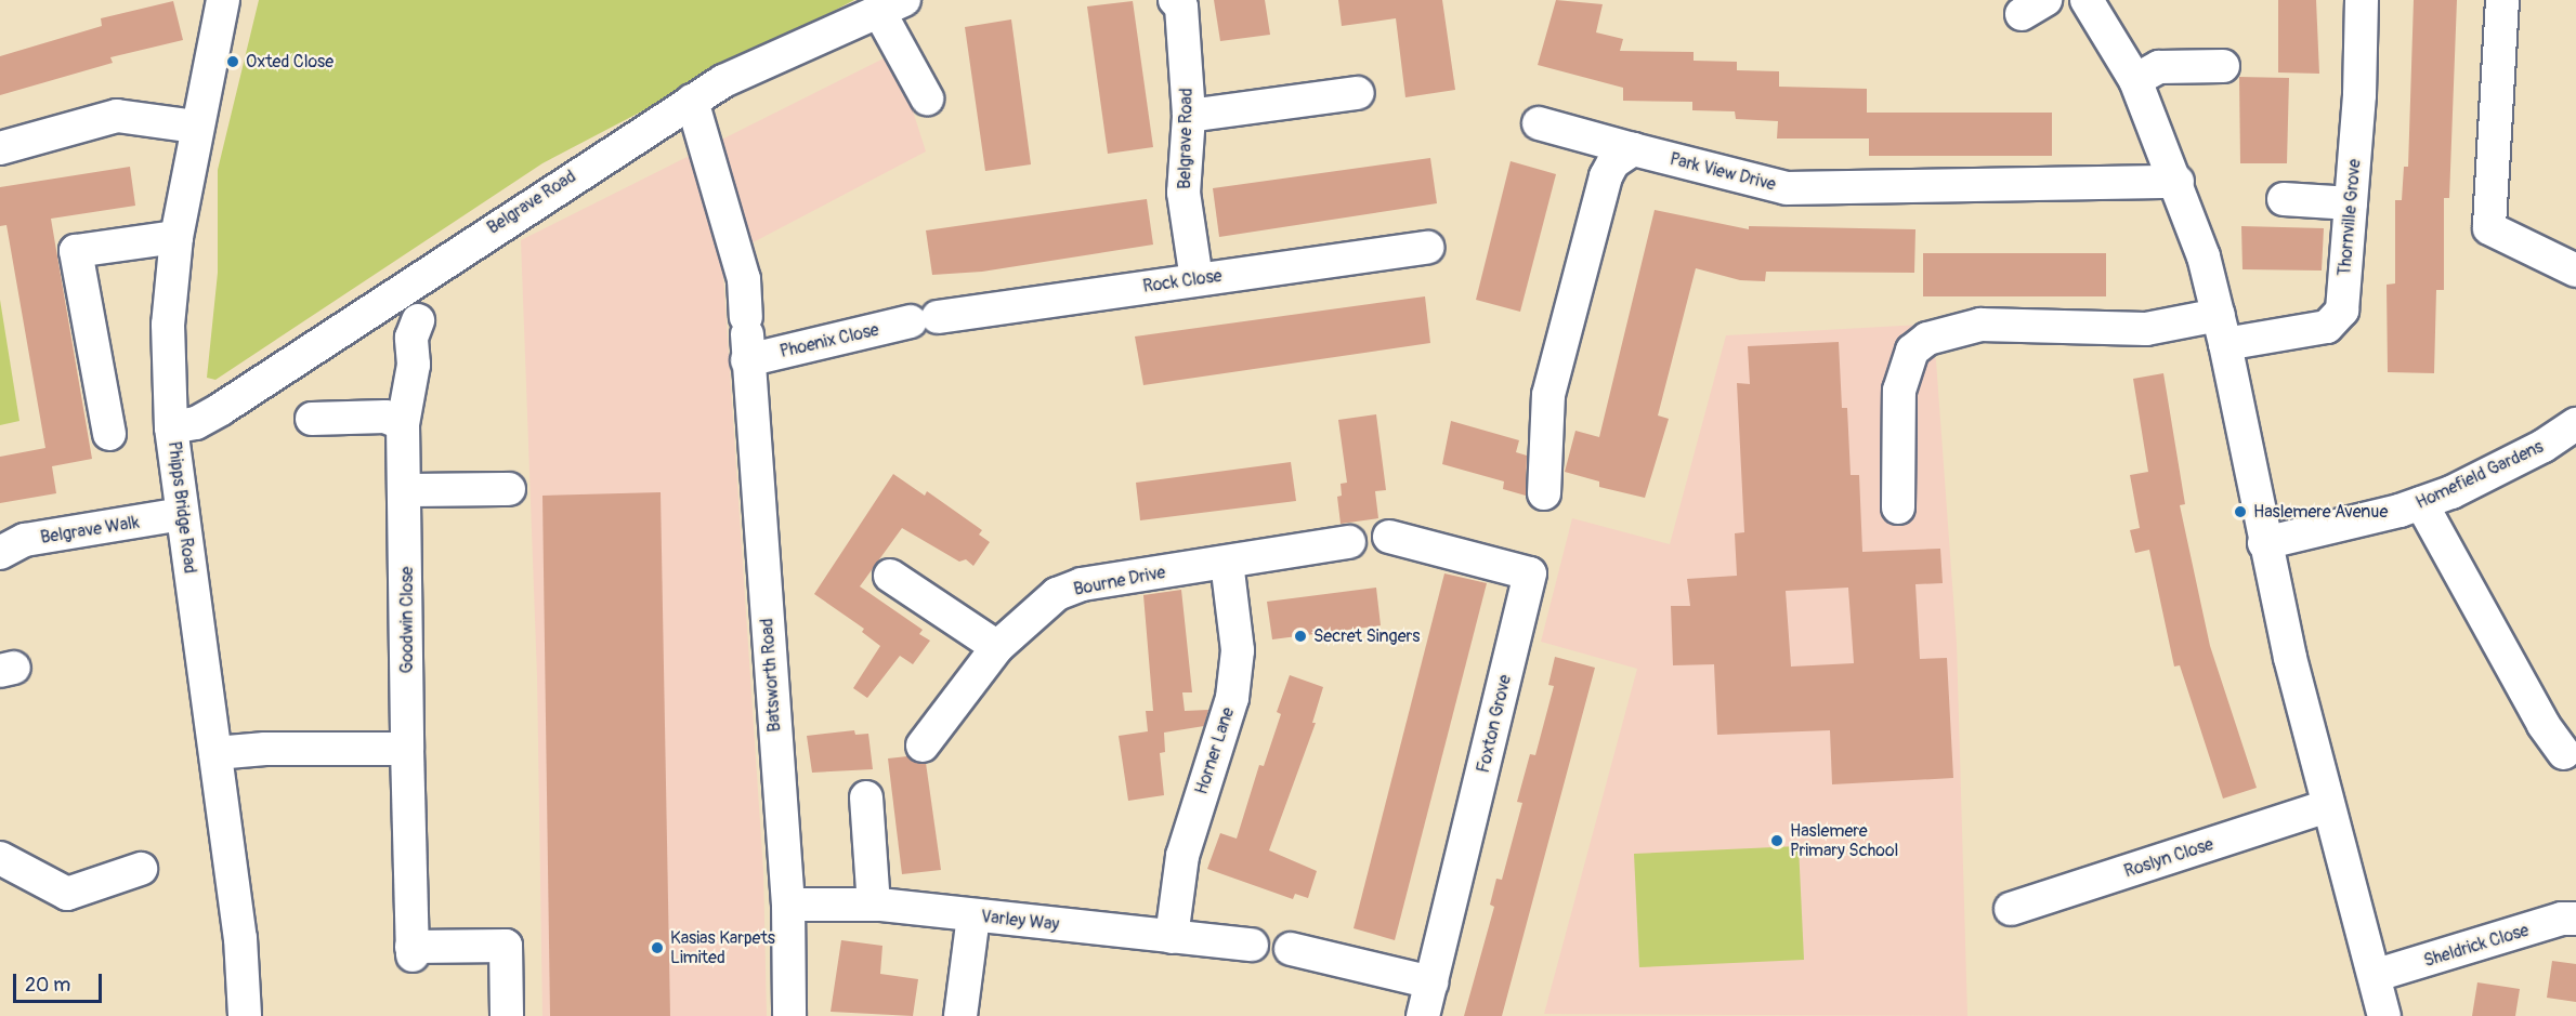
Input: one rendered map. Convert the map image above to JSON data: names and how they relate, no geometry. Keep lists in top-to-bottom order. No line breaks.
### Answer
{"streets":{"street":["Belgrave Road","Park View Drive","Thornville Grove","Rock Close","Phoenix Close","Homefield Gardens","Phipps Bridge Road","Belgrave Walk","Bourne Drive","Goodwin Close","Batsworth Road","Foxton Grove","Horner Lane","Roslyn Close","Varley Way","Sheldrick Close"]},"crossings":[["Belgrave Road","Rock Close"],["Belgrave Road","Phipps Bridge Road"],["Belgrave Road","Batsworth Road"],["Rock Close","Phoenix Close"],["Phoenix Close","Batsworth Road"],["Phipps Bridge Road","Belgrave Walk"],["Bourne Drive","Horner Lane"],["Batsworth Road","Varley Way"],["Horner Lane","Varley Way"]],"places":["Oxted Close","Haslemere Avenue","Secret Singers","Haslemere Primary School","Kasias Karpets Limited"],"scale_bar":"20 m"}
